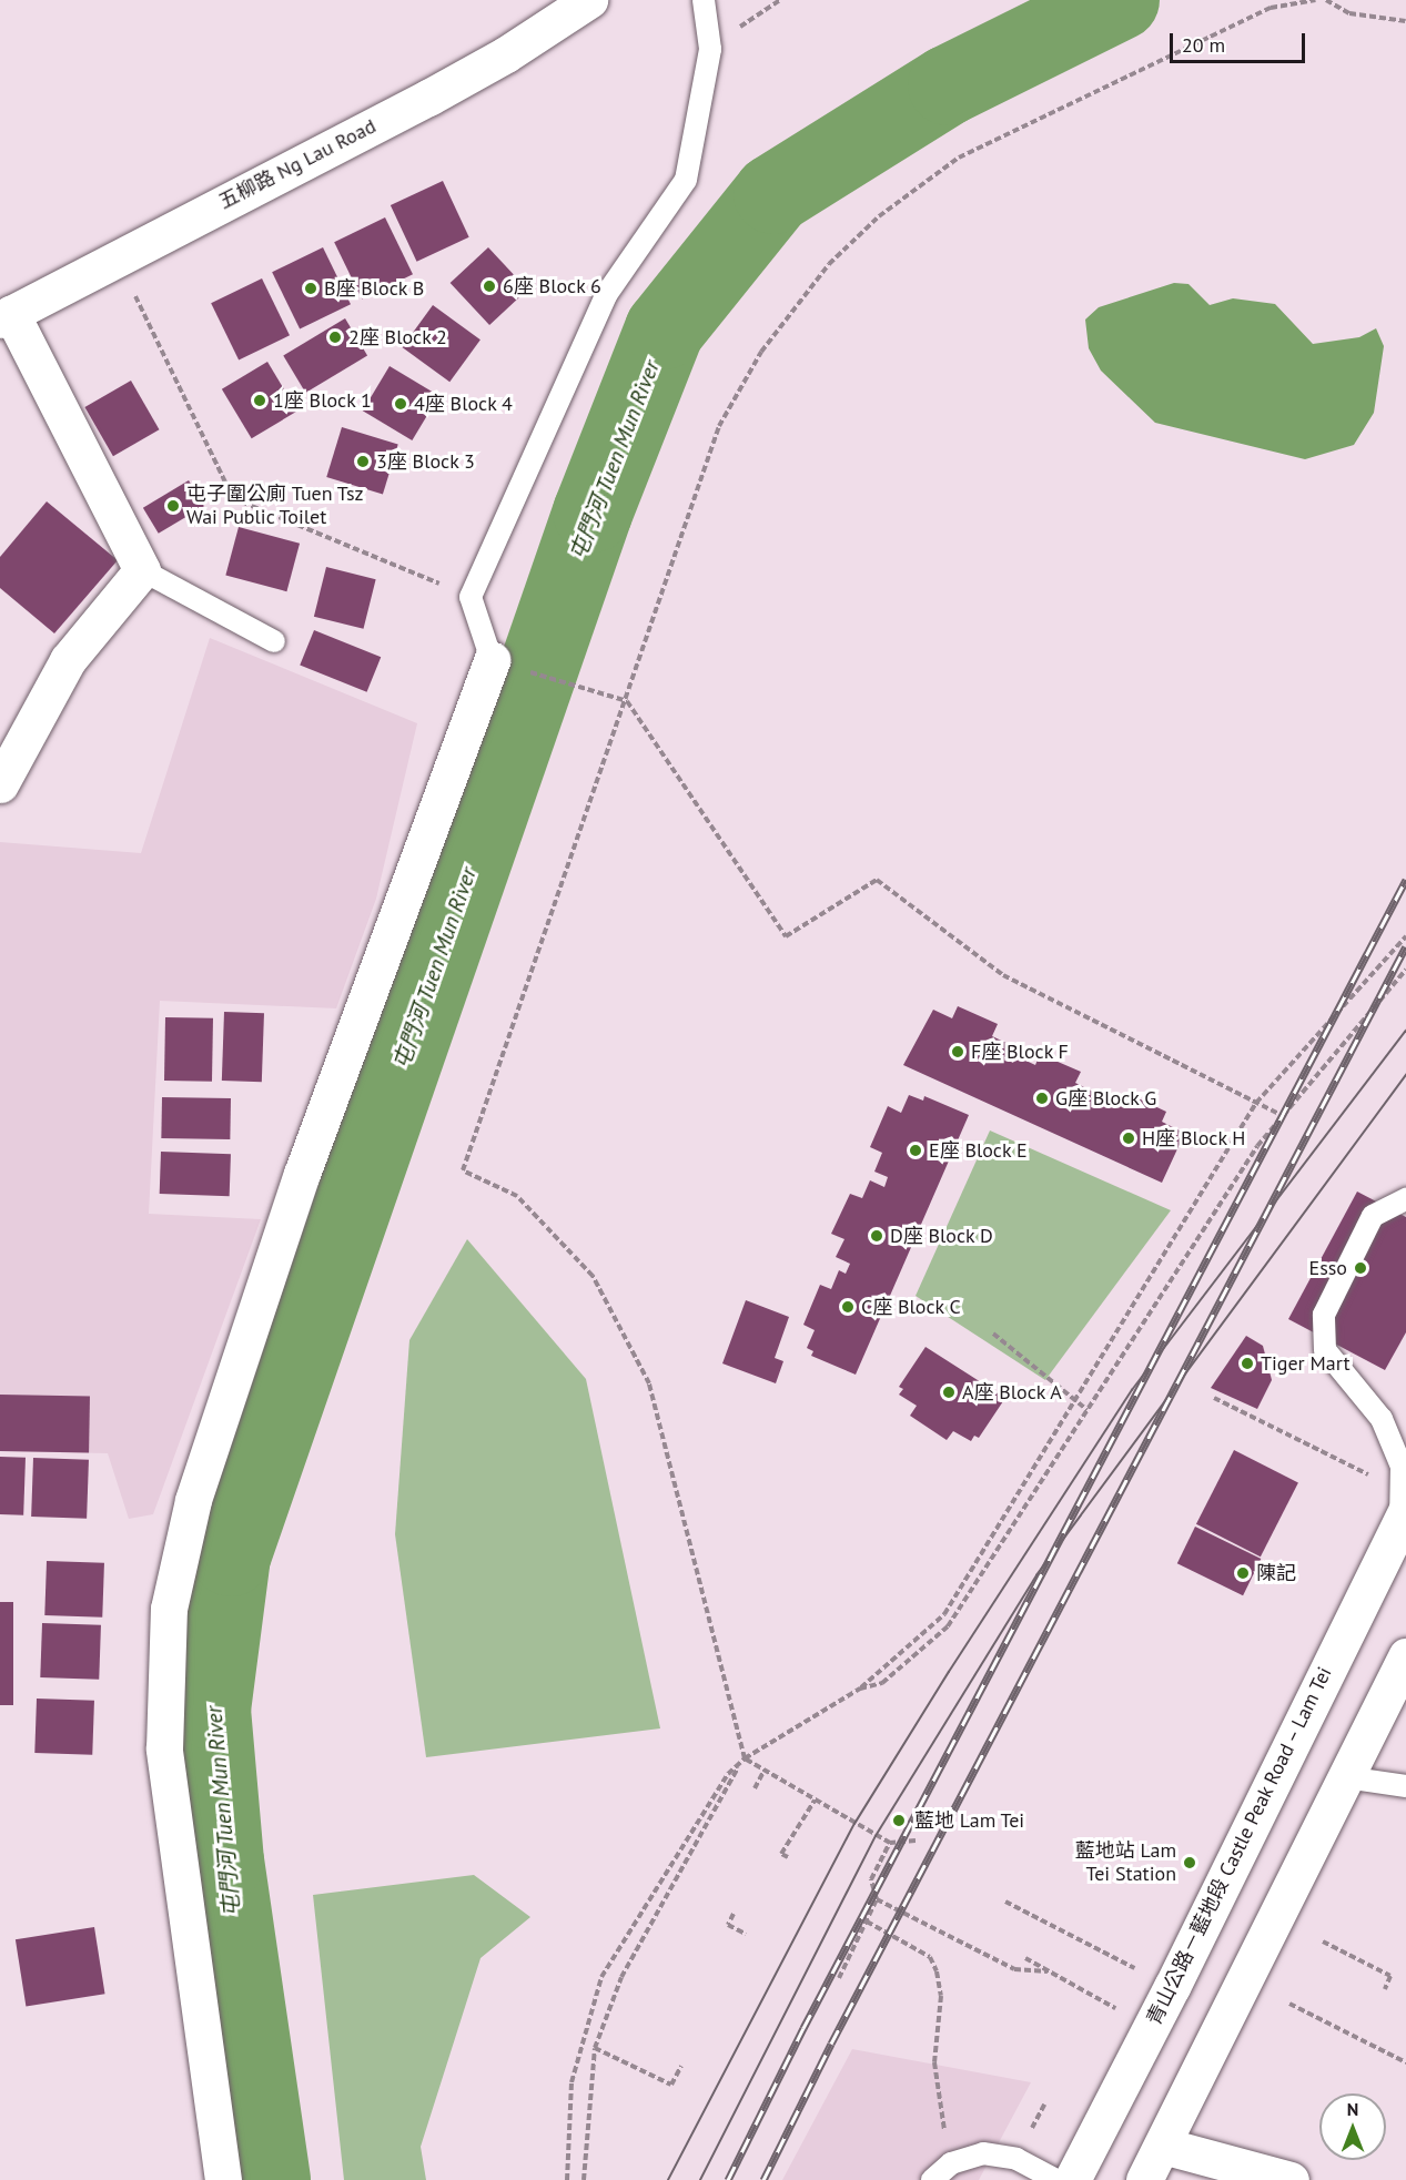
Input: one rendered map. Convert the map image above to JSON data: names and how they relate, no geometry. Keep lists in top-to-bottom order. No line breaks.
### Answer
{"streets":{"street":["五柳路 Ng Lau Road","青山公路－藍地段 Castle Peak Road – Lam Tei"]},"water":["屯門河 Tuen Mun River"],"places":["6座 Block 6","B座 Block B","2座 Block 2","1座 Block 1","4座 Block 4","3座 Block 3","屯子圍公廁 Tuen Tsz Wai Public Toilet","F座 Block F","G座 Block G","H座 Block H","E座 Block E","D座 Block D","Esso","C座 Block C","Tiger Mart","A座 Block A","陳記","藍地 Lam Tei","藍地站 Lam Tei Station"],"scale_bar":"20 m","north":"top"}
